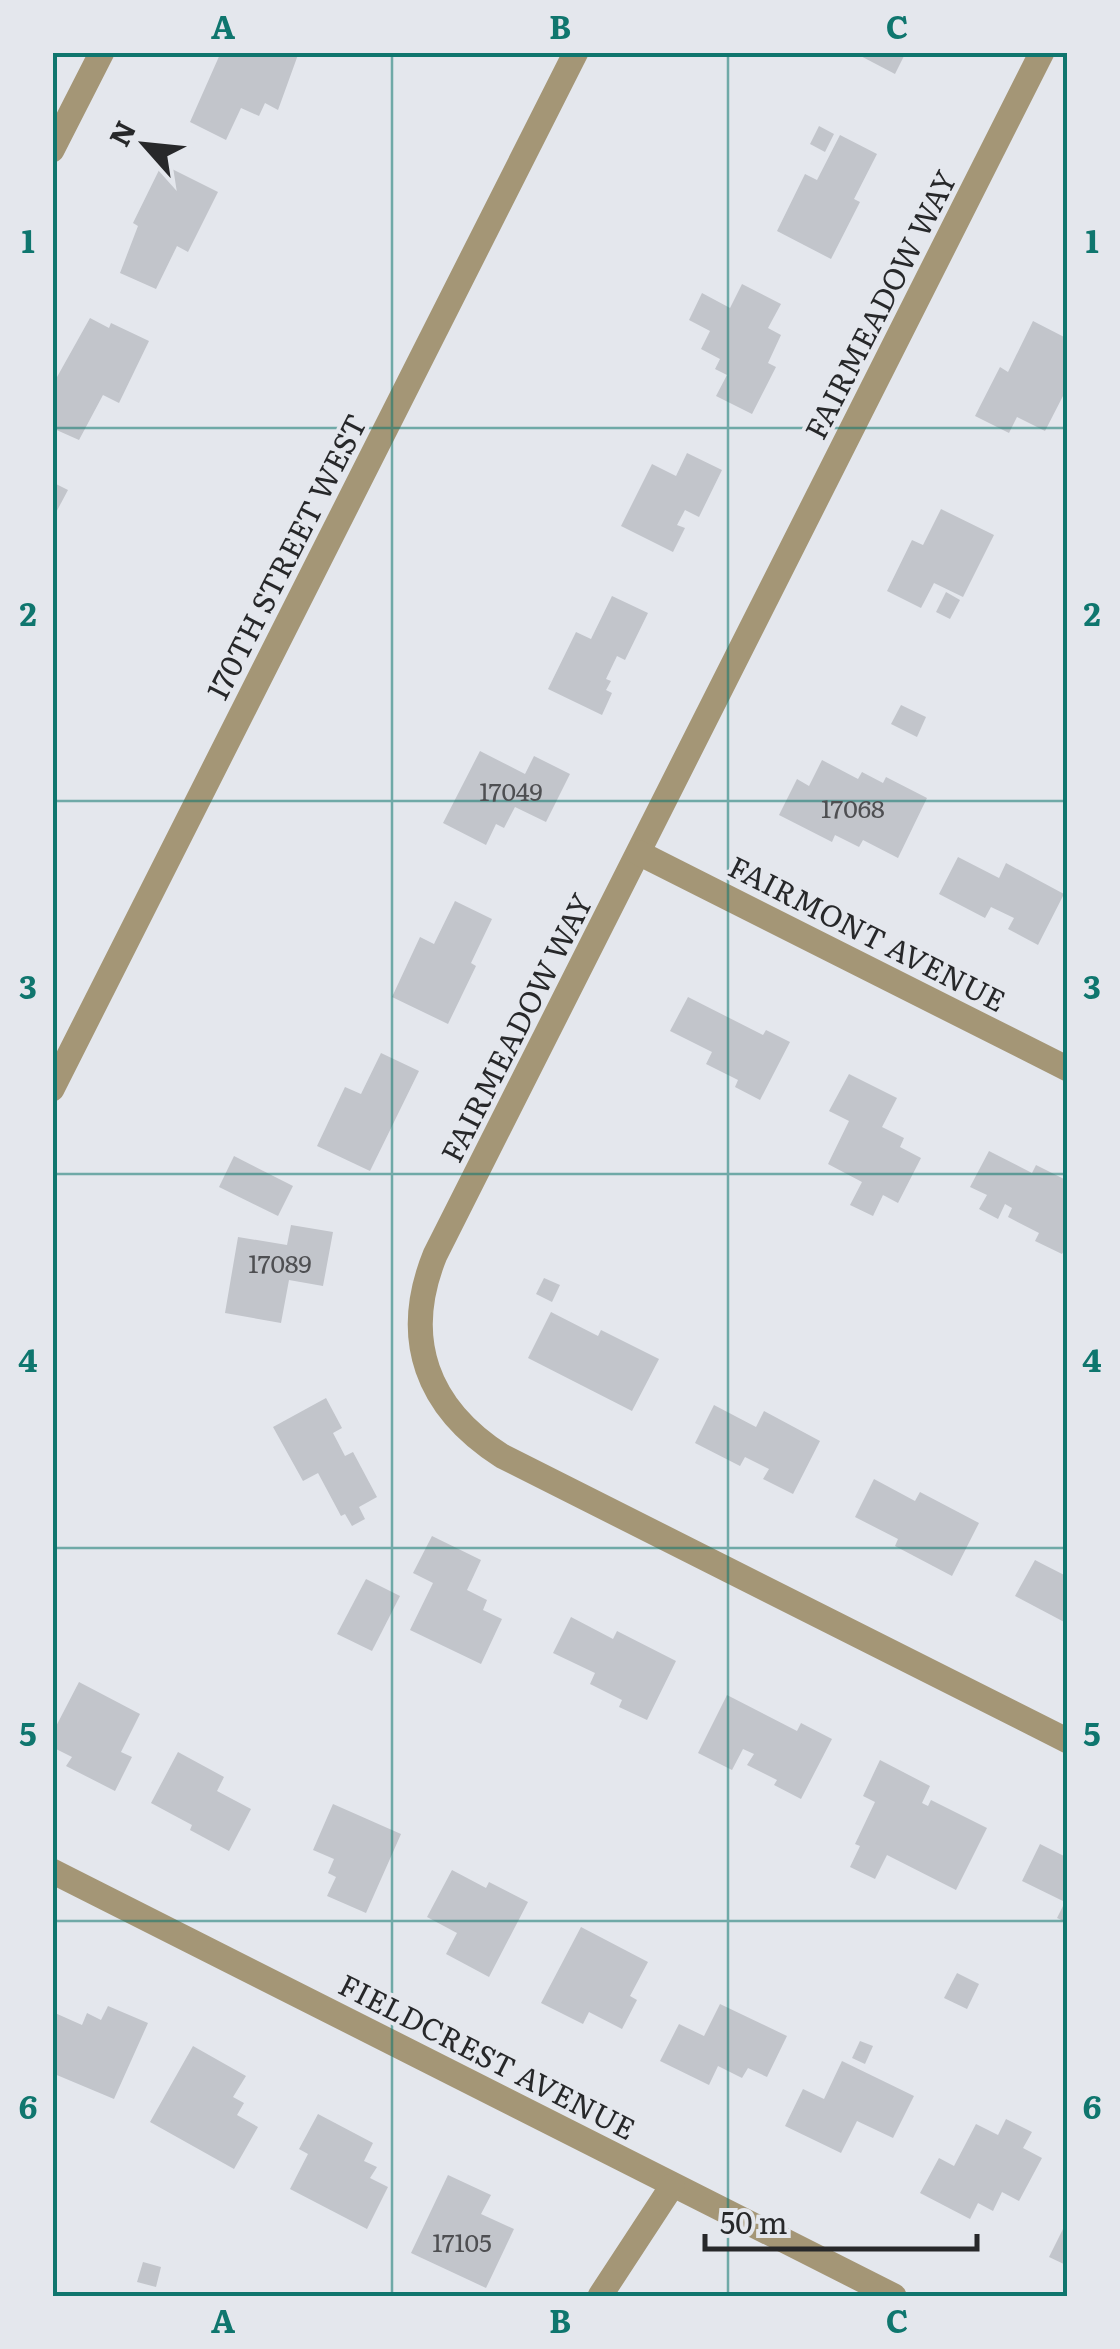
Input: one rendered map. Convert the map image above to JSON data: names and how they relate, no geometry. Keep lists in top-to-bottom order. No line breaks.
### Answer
{"streets":{"street":["FAIRMEADOW WAY","170TH STREET WEST","FAIRMONT AVENUE","FIELDCREST AVENUE"]},"crossings":[["FAIRMEADOW WAY","FAIRMONT AVENUE"]],"house_numbers":["17049","17068","17089","17105"],"scale_bar":"50 m","north":"top left","grid":{"columns":["A","B","C"],"rows":["1","2","3","4","5","6"]}}
